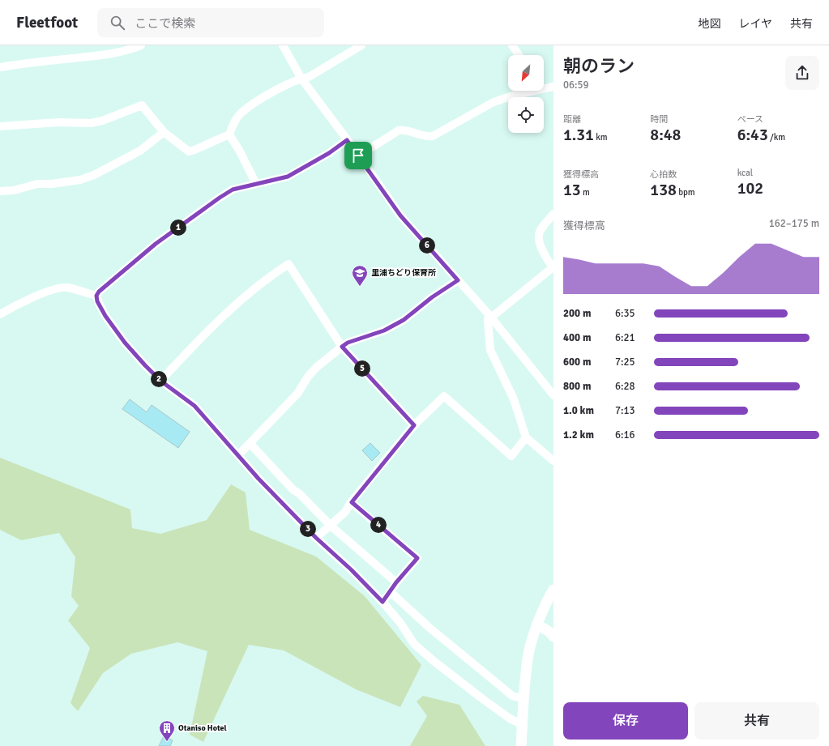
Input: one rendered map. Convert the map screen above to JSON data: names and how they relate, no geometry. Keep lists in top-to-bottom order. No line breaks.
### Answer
{"places":{"school or university":["里浦ちどり保育所"],"building":["Otaniso Hotel"]},"north":"bottom left","page":{"header":"Fleetfoot","search":"ここで検索","nav":["地図","レイヤ","共有"],"heading":["朝のラン","06:59"],"stats":[["距離","1.31 km"],["時間","8:48"],["ペース","6:43 /km"],["獲得標高","13 m"],["心拍数","138 bpm"],["kcal","102"]],"chart":["獲得標高","162–175 m"],"pins":["1","6","5","2","4","3"],"list":[{"name":"200 m","note":"6:35"},{"name":"400 m","note":"6:21"},{"name":"600 m","note":"7:25"},{"name":"800 m","note":"6:28"},{"name":"1.0 km","note":"7:13"},{"name":"1.2 km","note":"6:16"}],"buttons":["保存","共有"]}}
